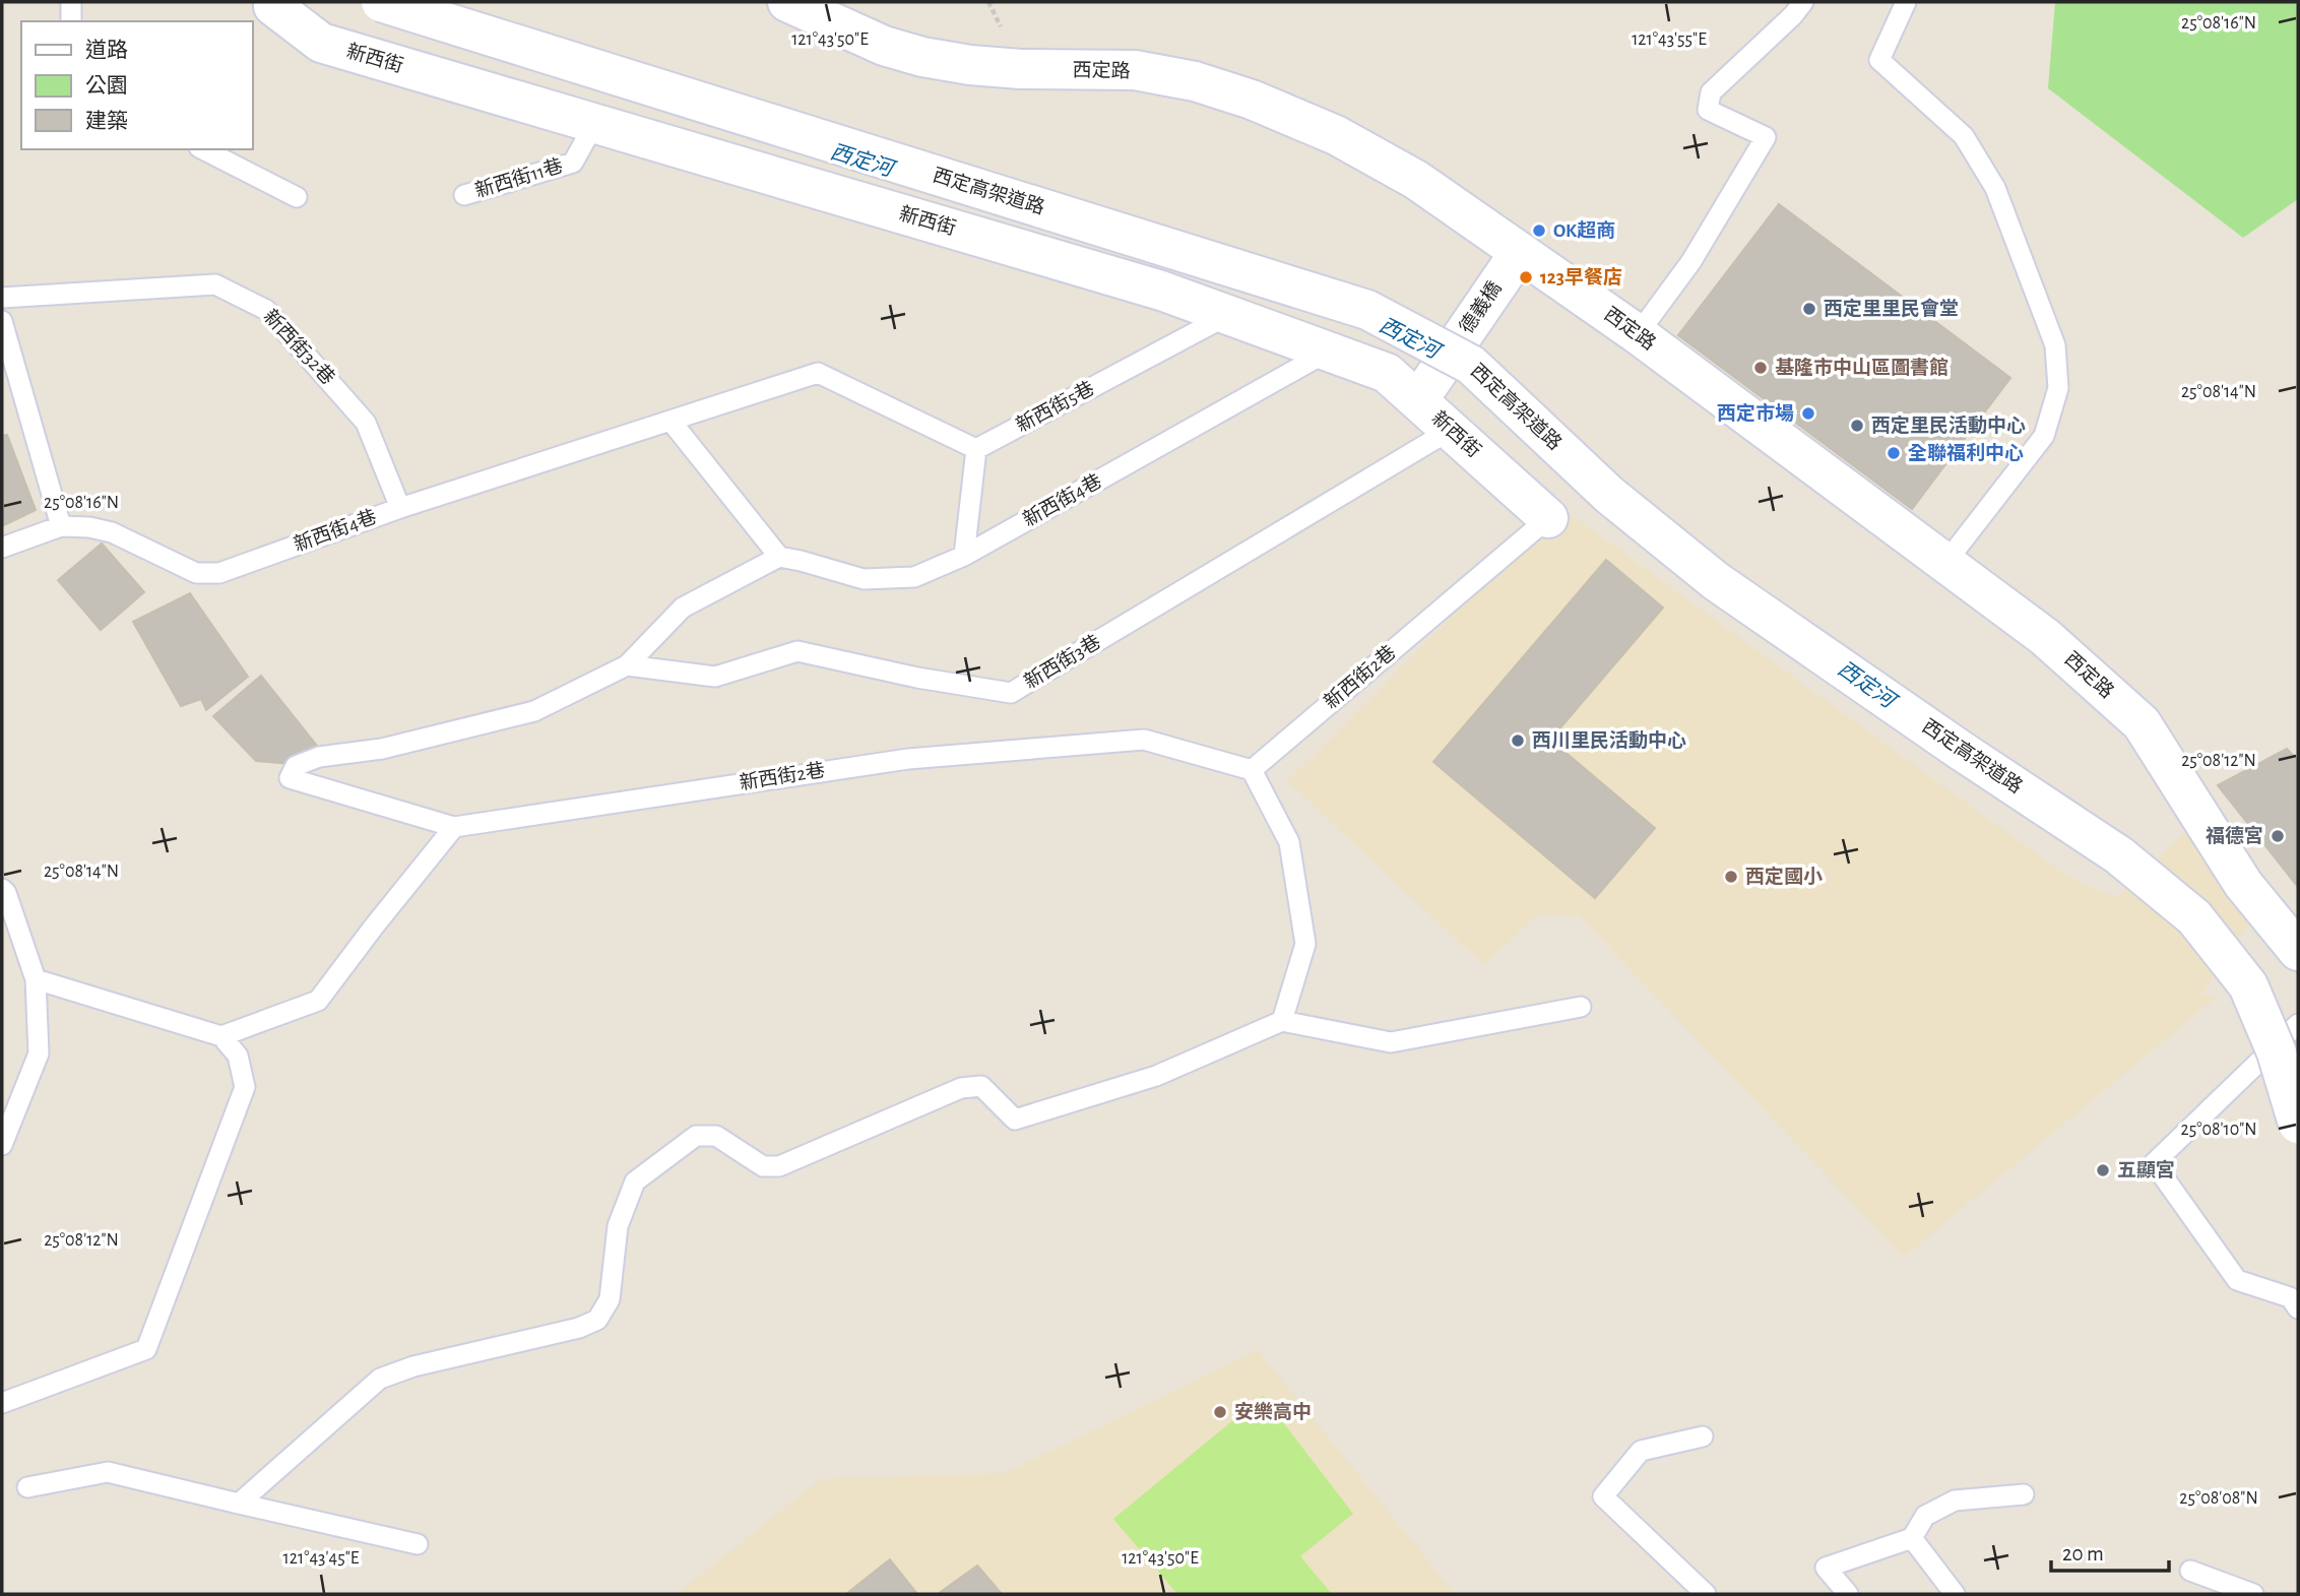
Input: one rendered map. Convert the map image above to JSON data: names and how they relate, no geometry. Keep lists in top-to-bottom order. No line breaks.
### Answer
{"streets":{"street":["新西街","西定路","西定高架道路","德義橋"],"lane":["新西街11巷","新西街32巷","新西街5巷","新西街4巷","新西街3巷","新西街2巷"]},"crossings":[["新西街","新西街11巷"],["新西街","德義橋"],["新西街","新西街5巷"],["新西街","新西街4巷"],["新西街","新西街3巷"],["新西街","新西街2巷"],["西定路","德義橋"],["新西街32巷","新西街4巷"],["新西街5巷","新西街4巷"],["新西街3巷","新西街2巷"]],"water":["西定河"],"places":["OK超商","123早餐店","西定里里民會堂","基隆市中山區圖書館","西定市場","西定里民活動中心","全聯福利中心","西川里民活動中心","福德宮","西定國小","五顯宮","安樂高中"],"legend":["道路","公園","建築"],"scale_bar":"20 m","coordinates":["25°08'16\"N","121°43'50\"E","121°43'55\"E","25°08'14\"N","25°08'12\"N","25°08'10\"N","25°08'08\"N","121°43'45\"E"]}
